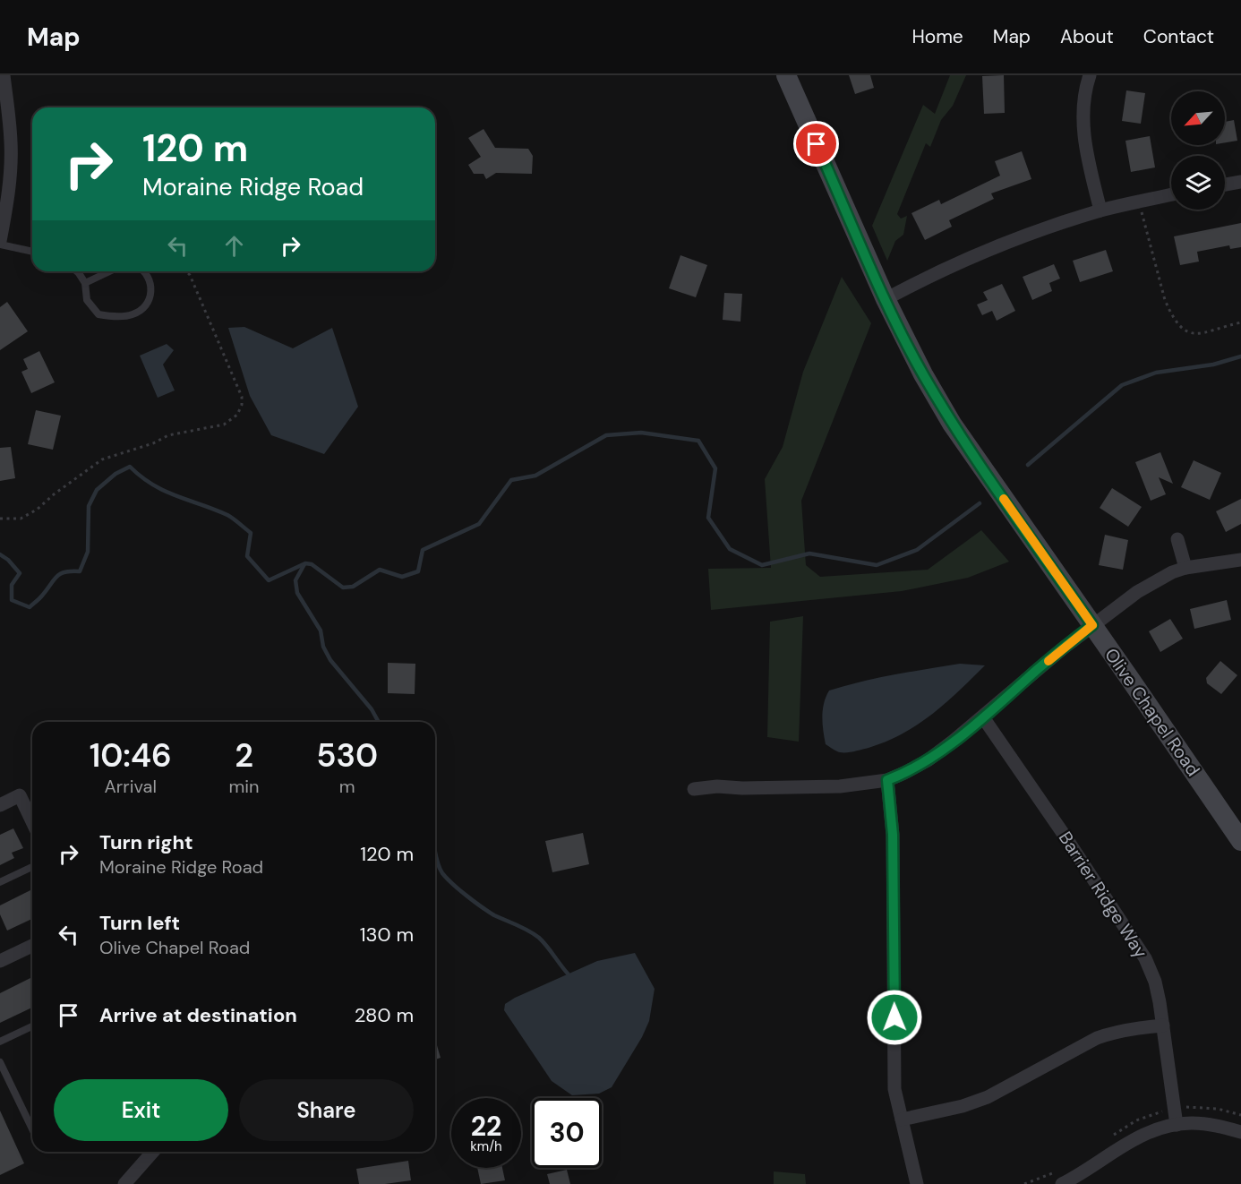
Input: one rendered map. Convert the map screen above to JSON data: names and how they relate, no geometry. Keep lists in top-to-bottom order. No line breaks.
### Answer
{"streets":{"main road":["Olive Chapel Road"],"street":["Barrier Ridge Way"]},"north":"bottom left","page":{"header":"Map","nav":["Home","Map","About","Contact"],"turn":["120 m","Moraine Ridge Road"],"eta":["10:46","Arrival","2","min","530","m"],"list":[{"name":"Turn right","note":"Moraine Ridge Road","value":"120 m"},{"name":"Turn left","note":"Olive Chapel Road","value":"130 m"},{"name":"Arrive at destination","value":"280 m"}],"buttons":["Exit","Share"],"speed":"22 km/h","limit":"30"}}
